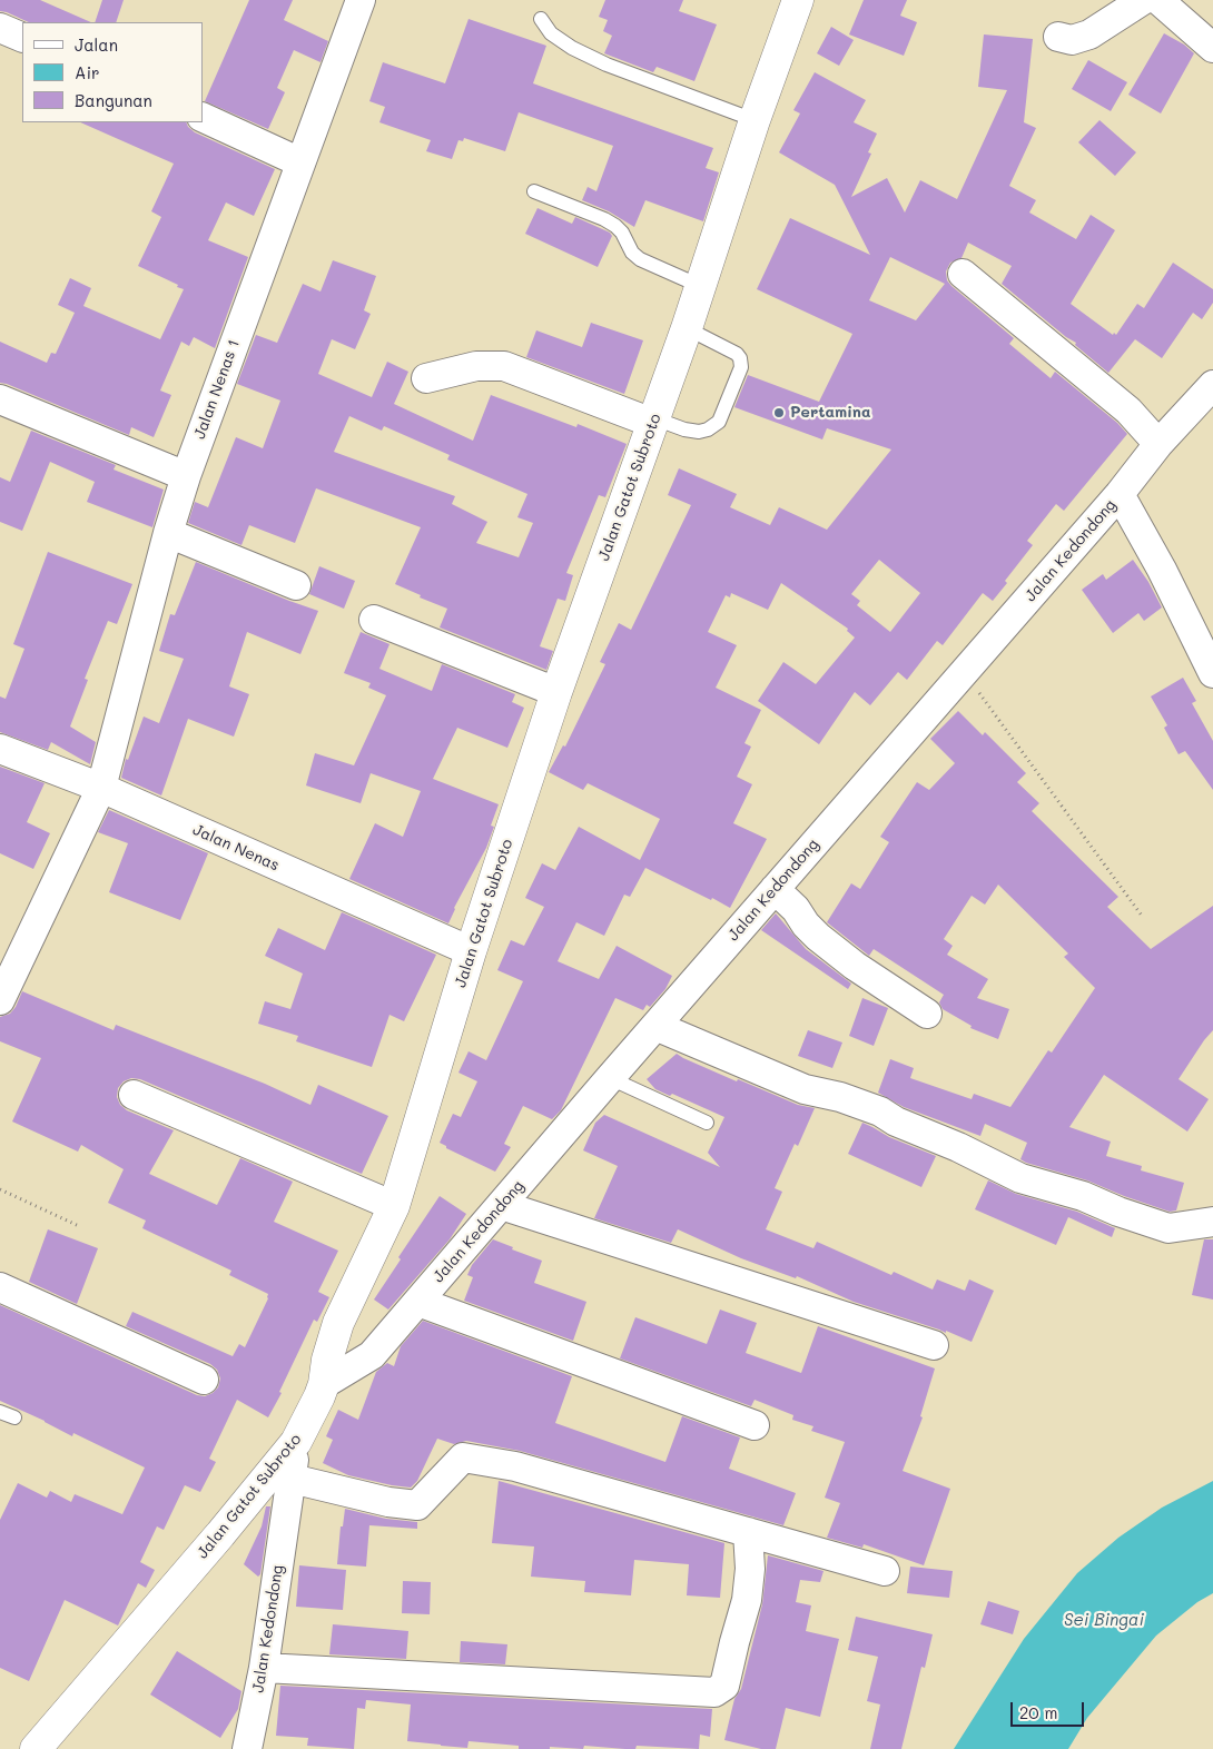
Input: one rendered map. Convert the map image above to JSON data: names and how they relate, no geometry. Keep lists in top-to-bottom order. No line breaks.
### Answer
{"streets":{"main road":["Jalan Gatot Subroto"],"street":["Jalan Nenas 1","Jalan Kedondong","Jalan Nenas"]},"crossings":[["Jalan Nenas 1","Jalan Nenas"],["Jalan Gatot Subroto","Jalan Kedondong"],["Jalan Gatot Subroto","Jalan Nenas"]],"water":["Sei Bingai"],"places":["Pertamina"],"legend":["Jalan","Air","Bangunan"],"scale_bar":"20 m"}
